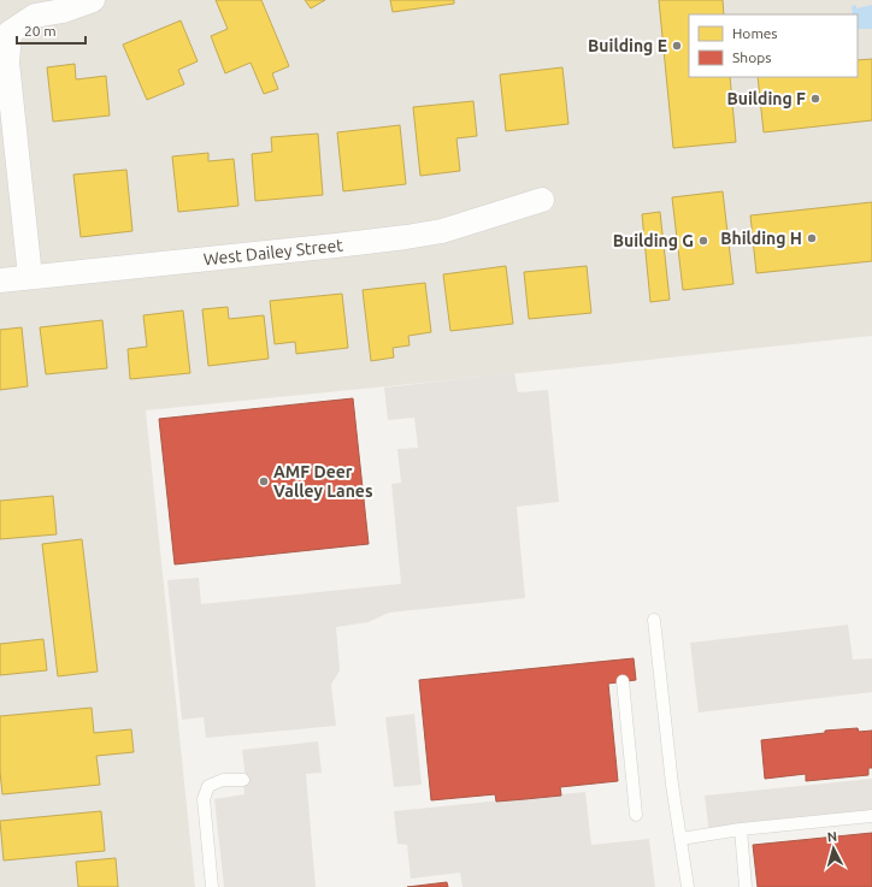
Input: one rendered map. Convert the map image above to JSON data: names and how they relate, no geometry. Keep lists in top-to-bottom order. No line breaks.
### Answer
{"streets":{"street":["West Dailey Street"]},"places":["Building E","Building F","Bhilding H","Building G","AMF Deer Valley Lanes"],"legend":["Homes","Shops"],"scale_bar":"20 m","north":"top"}
